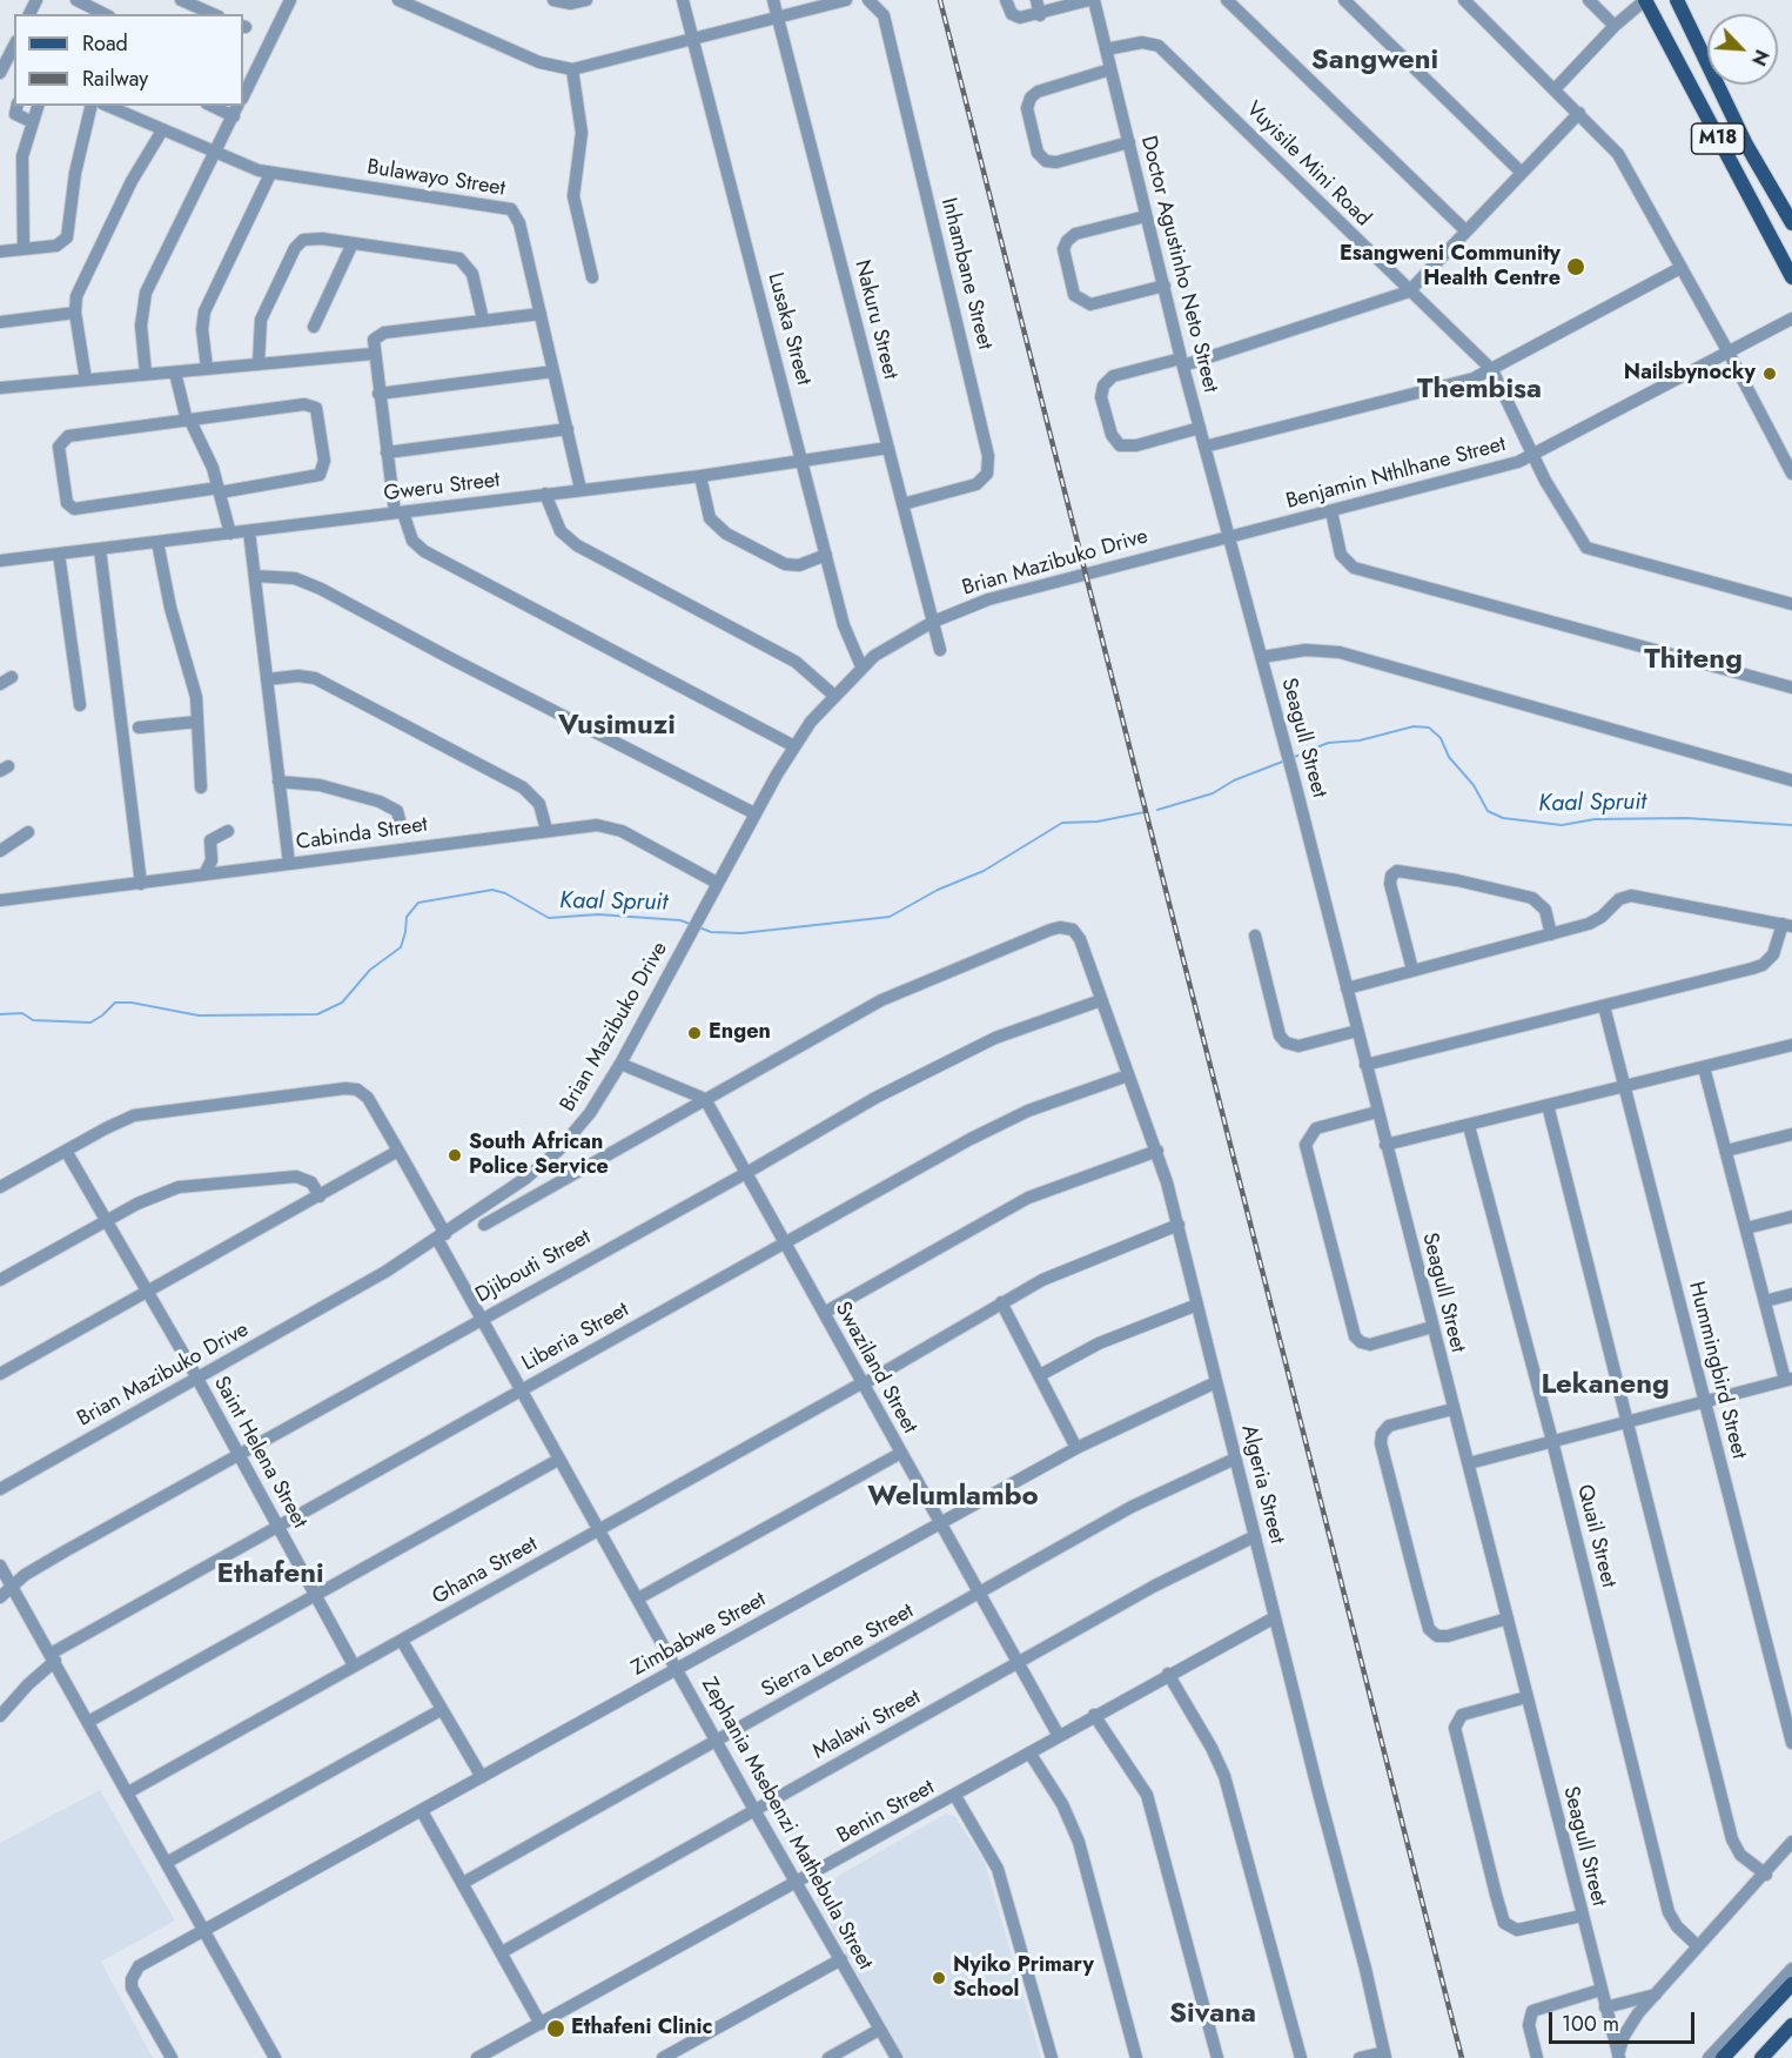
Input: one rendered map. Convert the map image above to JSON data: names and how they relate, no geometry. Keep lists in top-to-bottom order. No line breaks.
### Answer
{"streets":{"main road":["M18"],"street":["Vuyisile Mini Road","Bulawayo Street","Doctor Agustinho Neto Street","Inhambane Street","Nakuru Street","Lusaka Street","Benjamin Nthlhane Street","Gweru Street","Brian Mazibuko Drive","Seagull Street","Cabinda Street","Djibouti Street","Liberia Street","Swaziland Street","Hummingbird Street","Saint Helena Street","Algeria Street","Quail Street","Ghana Street","Zimbabwe Street","Sierra Leone Street","Malawi Street","Benin Street","Zephania Msebenzi Mathebula Street"]},"crossings":[["Vuyisile Mini Road","Doctor Agustinho Neto Street"],["Vuyisile Mini Road","Benjamin Nthlhane Street"],["Bulawayo Street","Gweru Street"],["Doctor Agustinho Neto Street","Benjamin Nthlhane Street"],["Doctor Agustinho Neto Street","Brian Mazibuko Drive"],["Doctor Agustinho Neto Street","Seagull Street"],["Inhambane Street","Nakuru Street"],["Nakuru Street","Gweru Street"],["Nakuru Street","Brian Mazibuko Drive"],["Lusaka Street","Gweru Street"],["Lusaka Street","Brian Mazibuko Drive"],["Benjamin Nthlhane Street","Brian Mazibuko Drive"],["Benjamin Nthlhane Street","Seagull Street"],["Brian Mazibuko Drive","Seagull Street"],["Brian Mazibuko Drive","Cabinda Street"],["Brian Mazibuko Drive","Saint Helena Street"],["Brian Mazibuko Drive","Zephania Msebenzi Mathebula Street"],["Djibouti Street","Swaziland Street"],["Djibouti Street","Saint Helena Street"],["Djibouti Street","Algeria Street"],["Djibouti Street","Zephania Msebenzi Mathebula Street"],["Liberia Street","Swaziland Street"],["Liberia Street","Saint Helena Street"],["Liberia Street","Algeria Street"],["Liberia Street","Zephania Msebenzi Mathebula Street"],["Swaziland Street","Algeria Street"],["Swaziland Street","Ghana Street"],["Swaziland Street","Zimbabwe Street"],["Swaziland Street","Sierra Leone Street"],["Swaziland Street","Malawi Street"],["Swaziland Street","Benin Street"],["Saint Helena Street","Ghana Street"],["Saint Helena Street","Zephania Msebenzi Mathebula Street"],["Algeria Street","Ghana Street"],["Algeria Street","Zimbabwe Street"],["Algeria Street","Sierra Leone Street"],["Algeria Street","Malawi Street"],["Algeria Street","Benin Street"],["Ghana Street","Zephania Msebenzi Mathebula Street"],["Zimbabwe Street","Zephania Msebenzi Mathebula Street"],["Sierra Leone Street","Zephania Msebenzi Mathebula Street"],["Malawi Street","Zephania Msebenzi Mathebula Street"],["Benin Street","Zephania Msebenzi Mathebula Street"]],"districts":["Sangweni","Thembisa","Thiteng","Vusimuzi","Lekaneng","Welumlambo","Ethafeni","Sivana"],"water":["Kaal Spruit"],"places":["Esangweni Community Health Centre","Nailsbynocky","Engen","South African Police Service","Nyiko Primary School","Ethafeni Clinic"],"legend":["Road","Railway"],"scale_bar":"100 m","north":"bottom right"}
